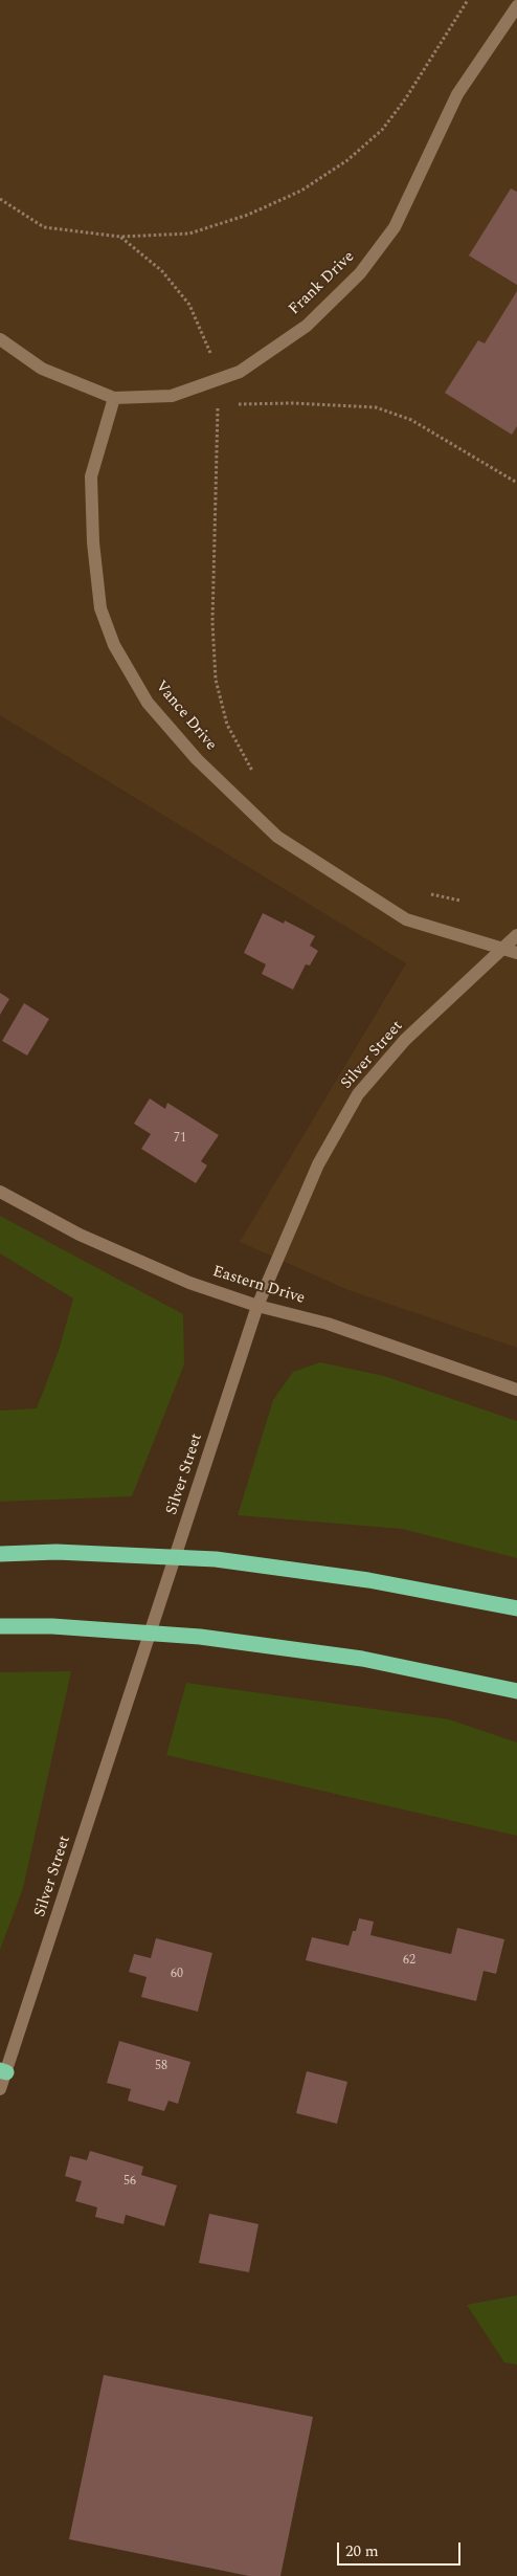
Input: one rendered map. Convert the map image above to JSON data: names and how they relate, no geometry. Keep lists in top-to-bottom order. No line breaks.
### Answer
{"streets":{"street":["Frank Drive","Vance Drive","Silver Street","Eastern Drive"]},"crossings":[["Frank Drive","Vance Drive"],["Vance Drive","Silver Street"],["Silver Street","Eastern Drive"]],"house_numbers":["71","62","60","58","56"],"scale_bar":"20 m"}
